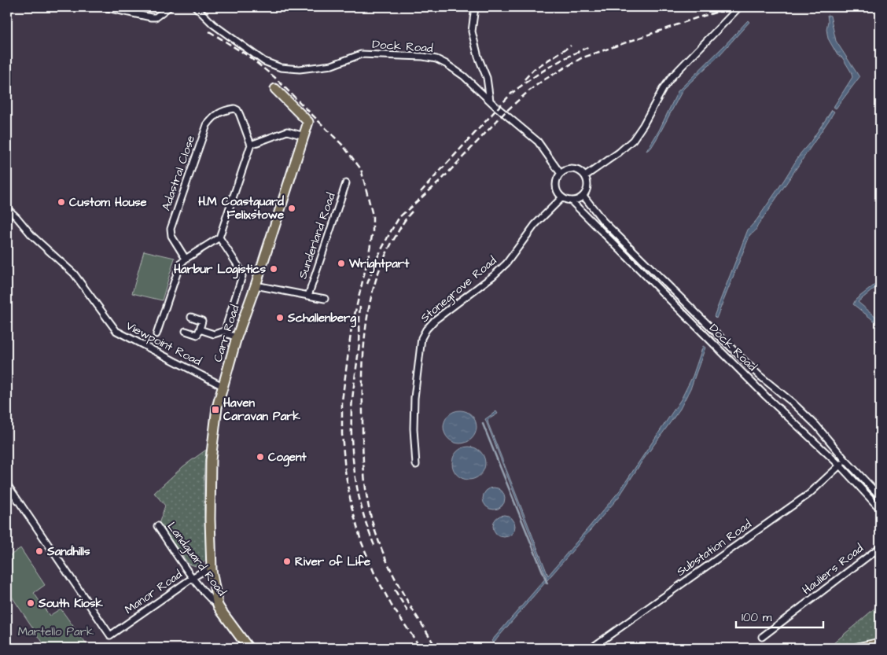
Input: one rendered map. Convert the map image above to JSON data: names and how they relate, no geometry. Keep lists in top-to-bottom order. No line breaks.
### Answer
{"streets":{"main road":["Carr Road"],"street":["Dock Road","Adastral Close","Sunderland Road","Stonegrove Road","Viewpoint Road","Substation Road","Landguard Road","Hauliers Road","Manor Road"]},"crossings":[["Dock Road","Stonegrove Road"],["Dock Road","Substation Road"],["Carr Road","Viewpoint Road"],["Carr Road","Landguard Road"],["Carr Road","Manor Road"],["Landguard Road","Manor Road"]],"parks":["Martello Park"],"places":{"other":["Custom House","H.M Coastguard Felixstowe","Wrightpart","Harbur Logistics","Schallenberg","Cogent","Sandhills","River of Life","South Kiosk"],"transit":["Haven Caravan Park"]},"scale_bar":"100 m"}
